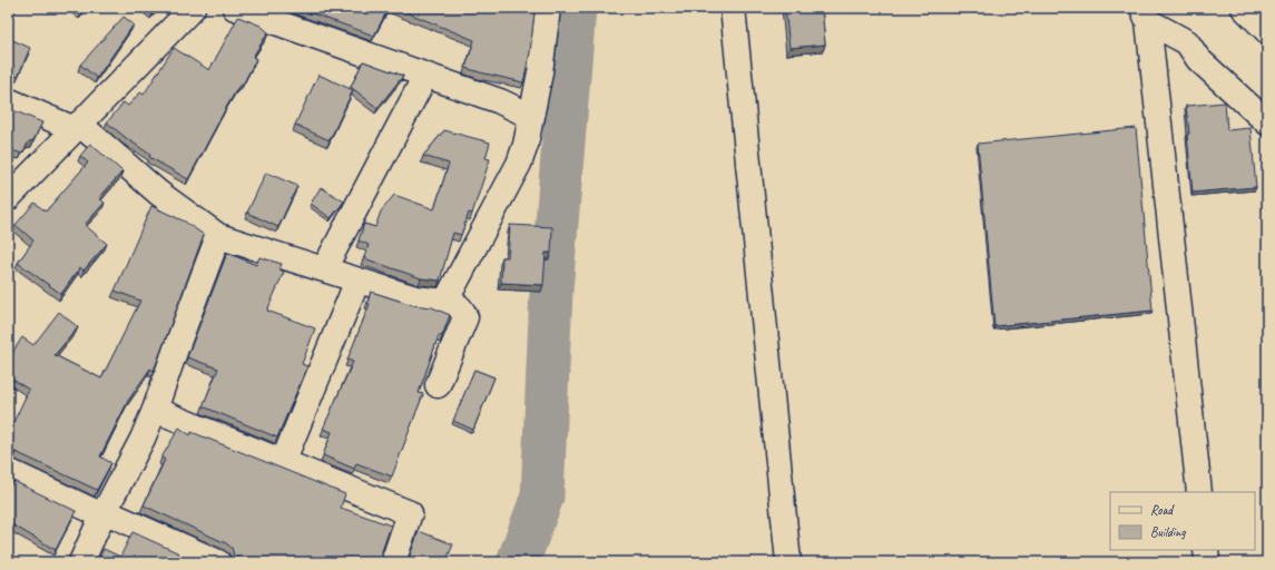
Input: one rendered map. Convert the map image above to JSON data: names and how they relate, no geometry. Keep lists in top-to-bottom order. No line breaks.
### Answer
{"legend":["Road","Building"]}
